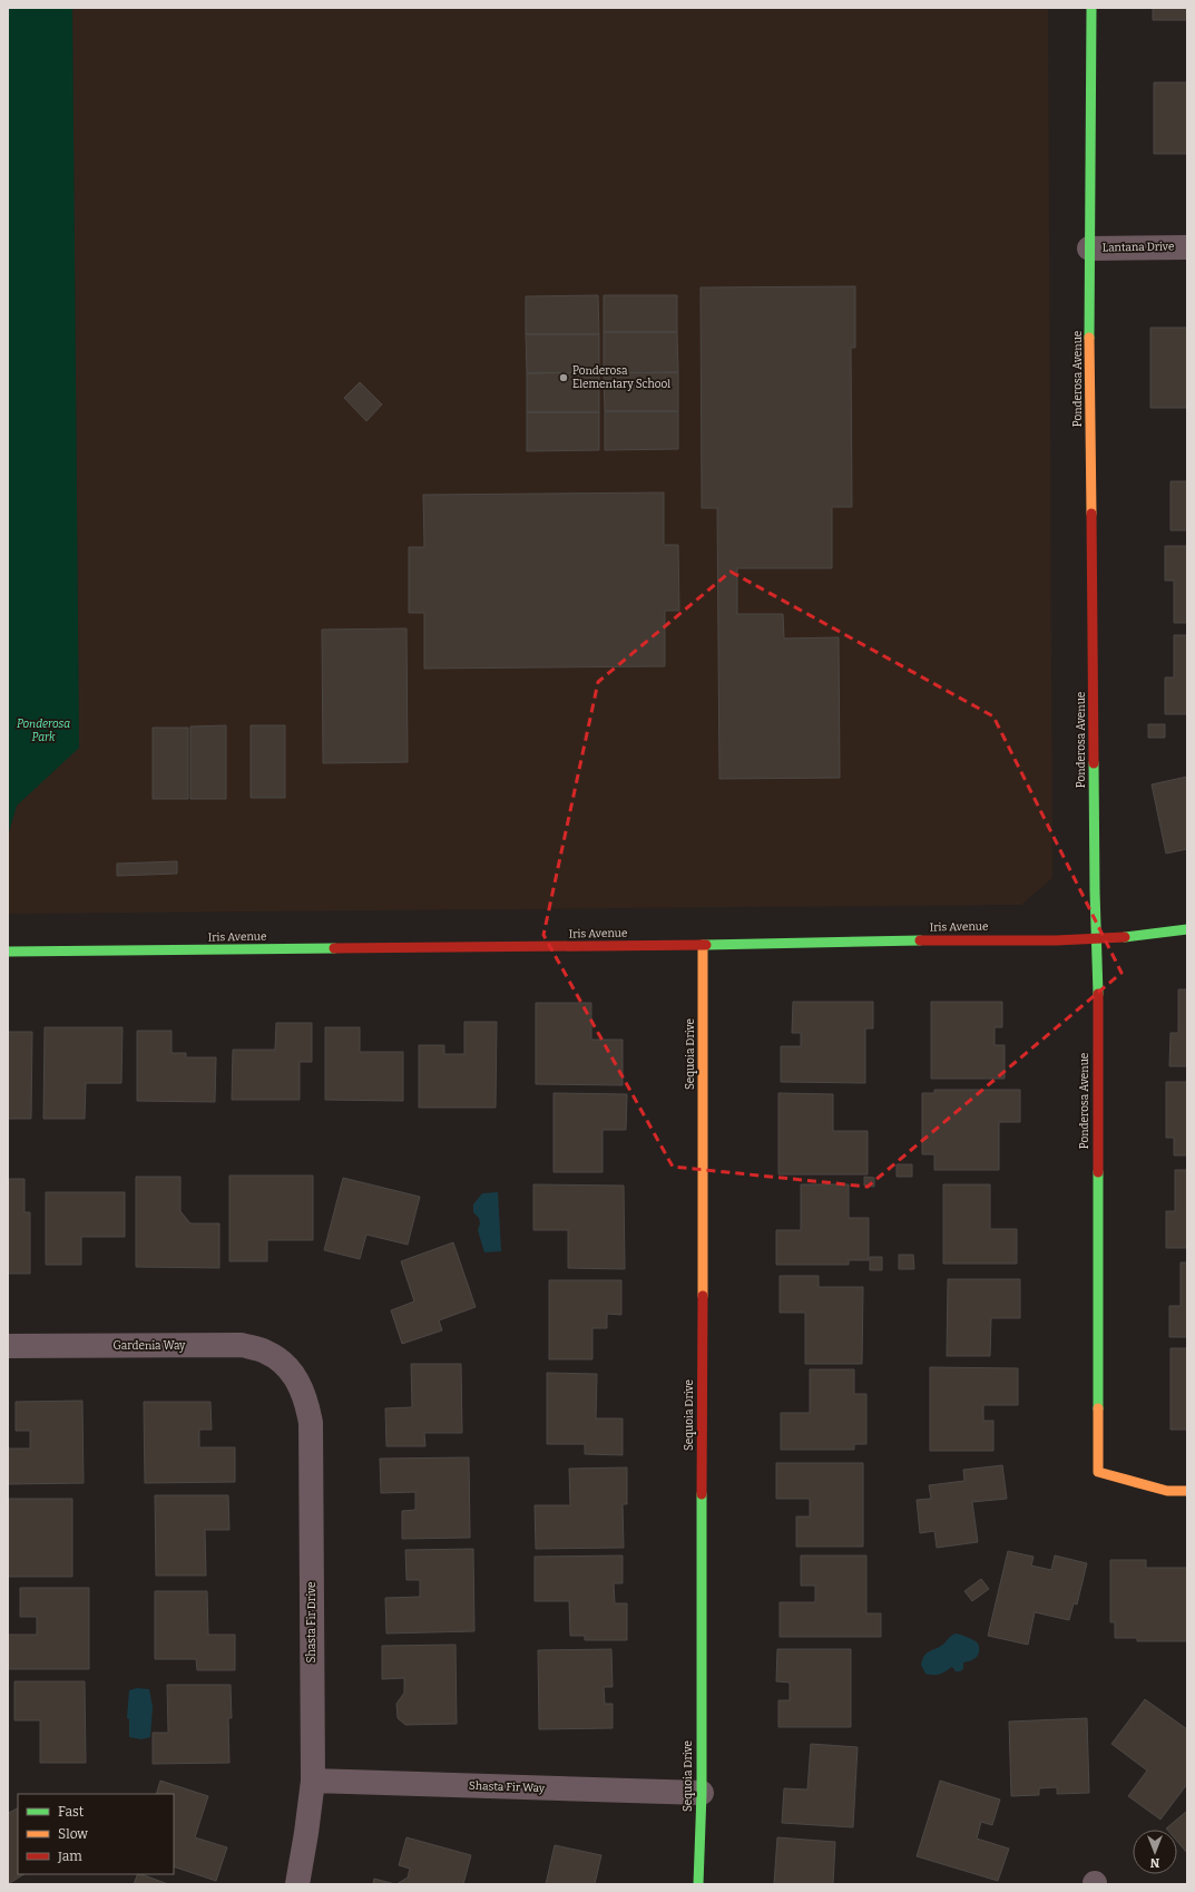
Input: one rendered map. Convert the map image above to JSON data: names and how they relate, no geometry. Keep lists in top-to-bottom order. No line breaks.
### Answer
{"streets":{"street":["Lantana Drive","Ponderosa Avenue","Iris Avenue","Sequoia Drive","Gardenia Way","Shasta Fir Drive","Shasta Fir Way"]},"crossings":[["Lantana Drive","Ponderosa Avenue"],["Ponderosa Avenue","Iris Avenue"],["Iris Avenue","Sequoia Drive"],["Sequoia Drive","Shasta Fir Way"],["Gardenia Way","Shasta Fir Drive"],["Shasta Fir Drive","Shasta Fir Way"]],"parks":["Ponderosa Park"],"places":["Ponderosa Elementary School"],"legend":["Fast","Slow","Jam"],"north":"bottom"}
